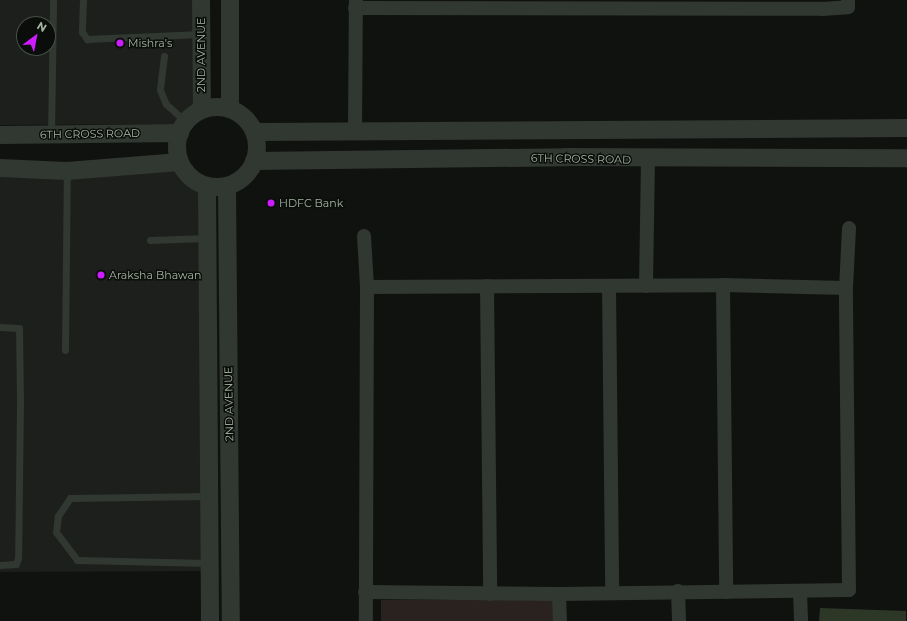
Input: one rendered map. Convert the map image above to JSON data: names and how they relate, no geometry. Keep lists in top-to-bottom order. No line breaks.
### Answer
{"streets":{"street":["2ND AVENUE","6TH CROSS ROAD"]},"crossings":[["2ND AVENUE","6TH CROSS ROAD"]],"places":["Mishra's","HDFC Bank","Araksha Bhawan"],"north":"top right"}
